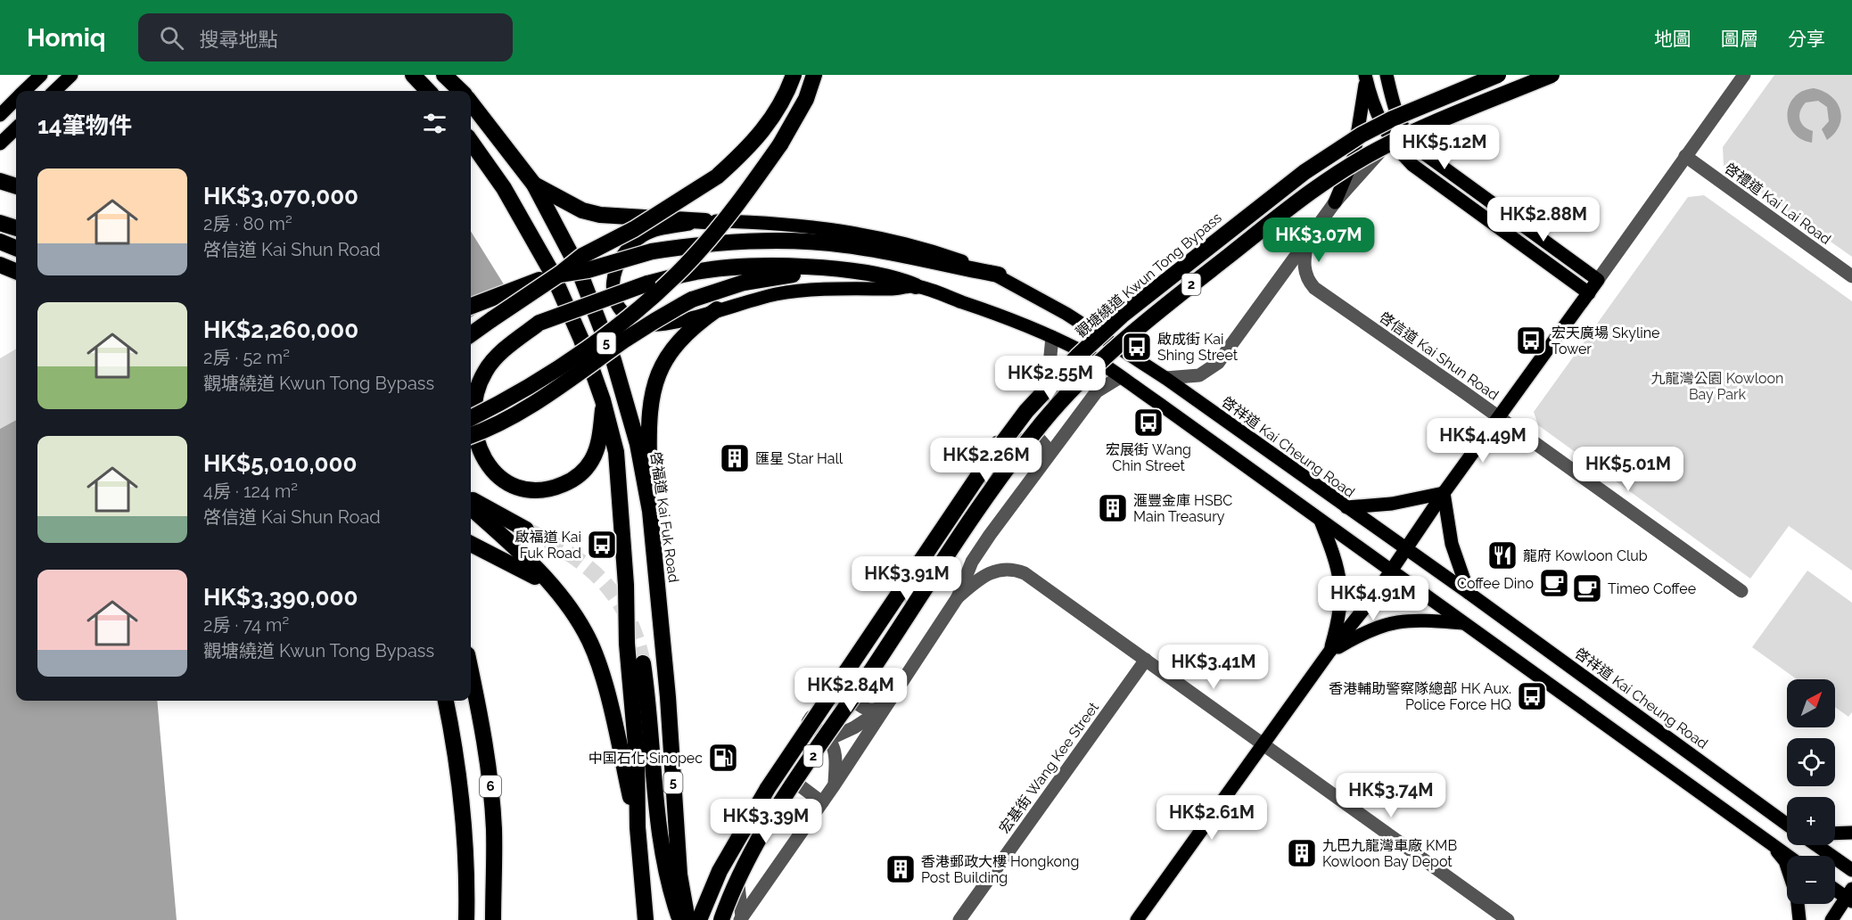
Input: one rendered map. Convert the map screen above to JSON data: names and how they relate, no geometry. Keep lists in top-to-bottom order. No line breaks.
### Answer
{"streets":{"highway":["觀塘繞道 Kwun Tong Bypass","2","5","啓福道 Kai Fuk Road","6"],"main road":["啓祥道 Kai Cheung Road"],"street":["啓禮道 Kai Lai Road","啓信道 Kai Shun Road","宏基街 Wang Kee Street"]},"parks":["九龍灣公園 Kowloon Bay Park"],"places":{"bus stop":["宏天廣場 Skyline Tower","啟成街 Kai Shing Street","宏展街 Wang Chin Street","啟福道 Kai Fuk Road","香港輔助警察隊總部 HK Aux. Police Force HQ"],"building":["匯星 Star Hall","滙豐金庫 HSBC Main Treasury","九巴九龍灣車廠 KMB Kowloon Bay Depot","香港郵政大樓 Hongkong Post Building"],"restaurant":["龍府 Kowloon Club"],"cafe":["Coffee Dino","Timeo Coffee"],"fuel station":["中国石化 Sinopec"]},"north":"top right","page":{"header":"Homiq","search":"搜尋地點","nav":["地圖","圖層","分享"],"heading":"14筆物件","price":["HK$5.12M","HK$2.88M","HK$3.07M","HK$2.55M","HK$4.49M","HK$2.26M","HK$5.01M","HK$3.91M","HK$4.91M","HK$3.41M","HK$2.84M","HK$3.74M","HK$2.61M","HK$3.39M"],"list":[{"name":"HK$3,070,000","note":"2房 · 80 m² · 啓信道 Kai Shun Road"},{"name":"HK$2,260,000","note":"2房 · 52 m² · 觀塘繞道 Kwun Tong Bypass"},{"name":"HK$5,010,000","note":"4房 · 124 m² · 啓信道 Kai Shun Road"},{"name":"HK$3,390,000","note":"2房 · 74 m² · 觀塘繞道 Kwun Tong Bypass"}],"map_buttons":["+","−"]}}
